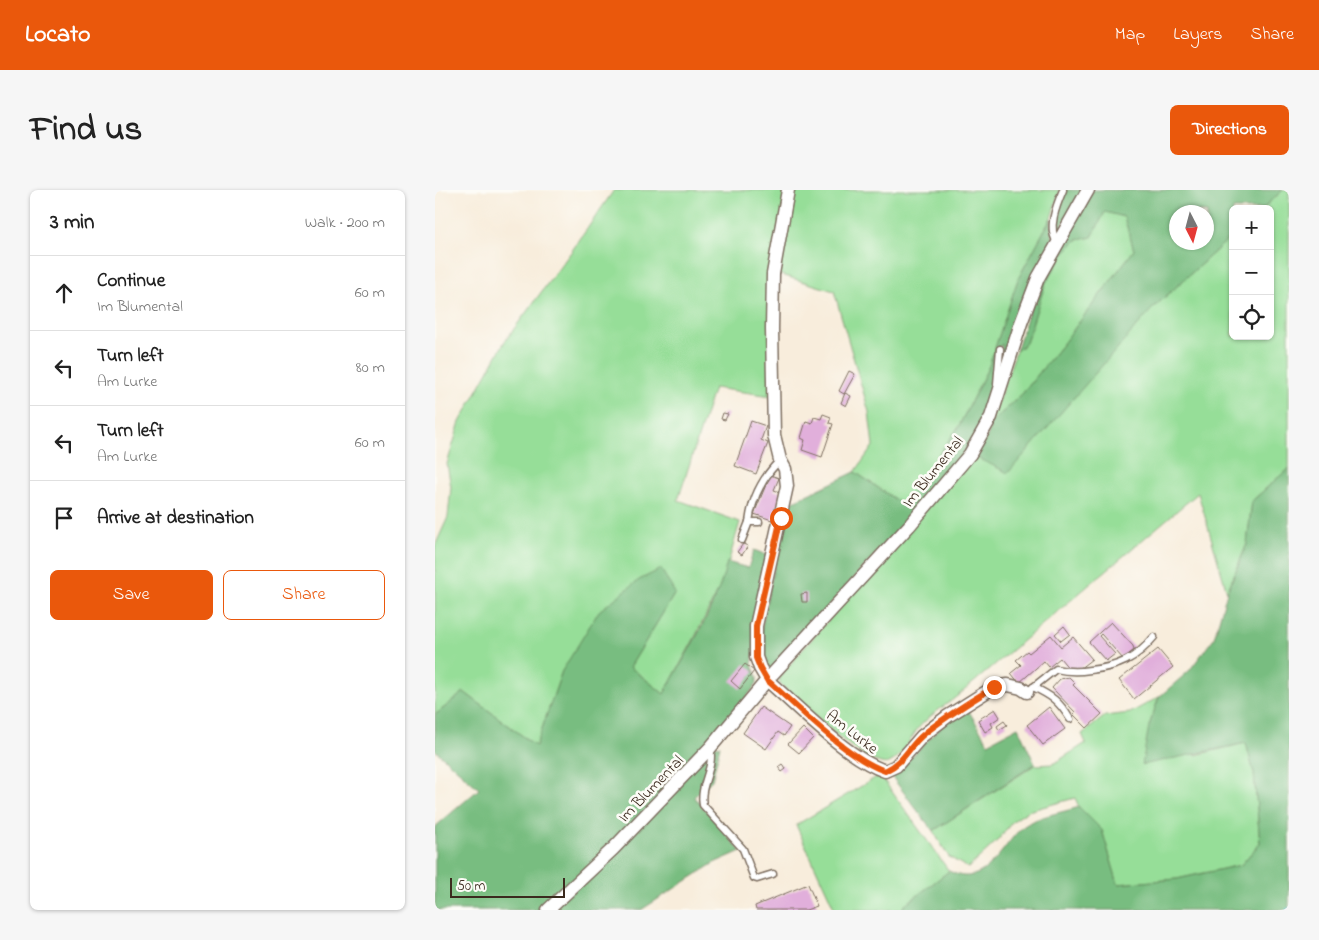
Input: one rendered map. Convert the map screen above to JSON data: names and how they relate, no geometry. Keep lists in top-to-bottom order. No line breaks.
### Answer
{"streets":{"street":["Im Blumental","Am Lurke"]},"crossings":[["Im Blumental","Am Lurke"]],"scale_bar":"50 m","north":"bottom","page":{"header":"Locato","nav":["Map","Layers","Share"],"title":"Find us","buttons":["Directions",["Save","Share"]],"heading":["3 min","Walk · 200 m"],"map_buttons":["+","−"],"list":[["Continue","Im Blumental","60 m"],["Turn left","Am Lurke","80 m"],["Turn left","Am Lurke","60 m"],"Arrive at destination"],"scale":"50 m"}}
